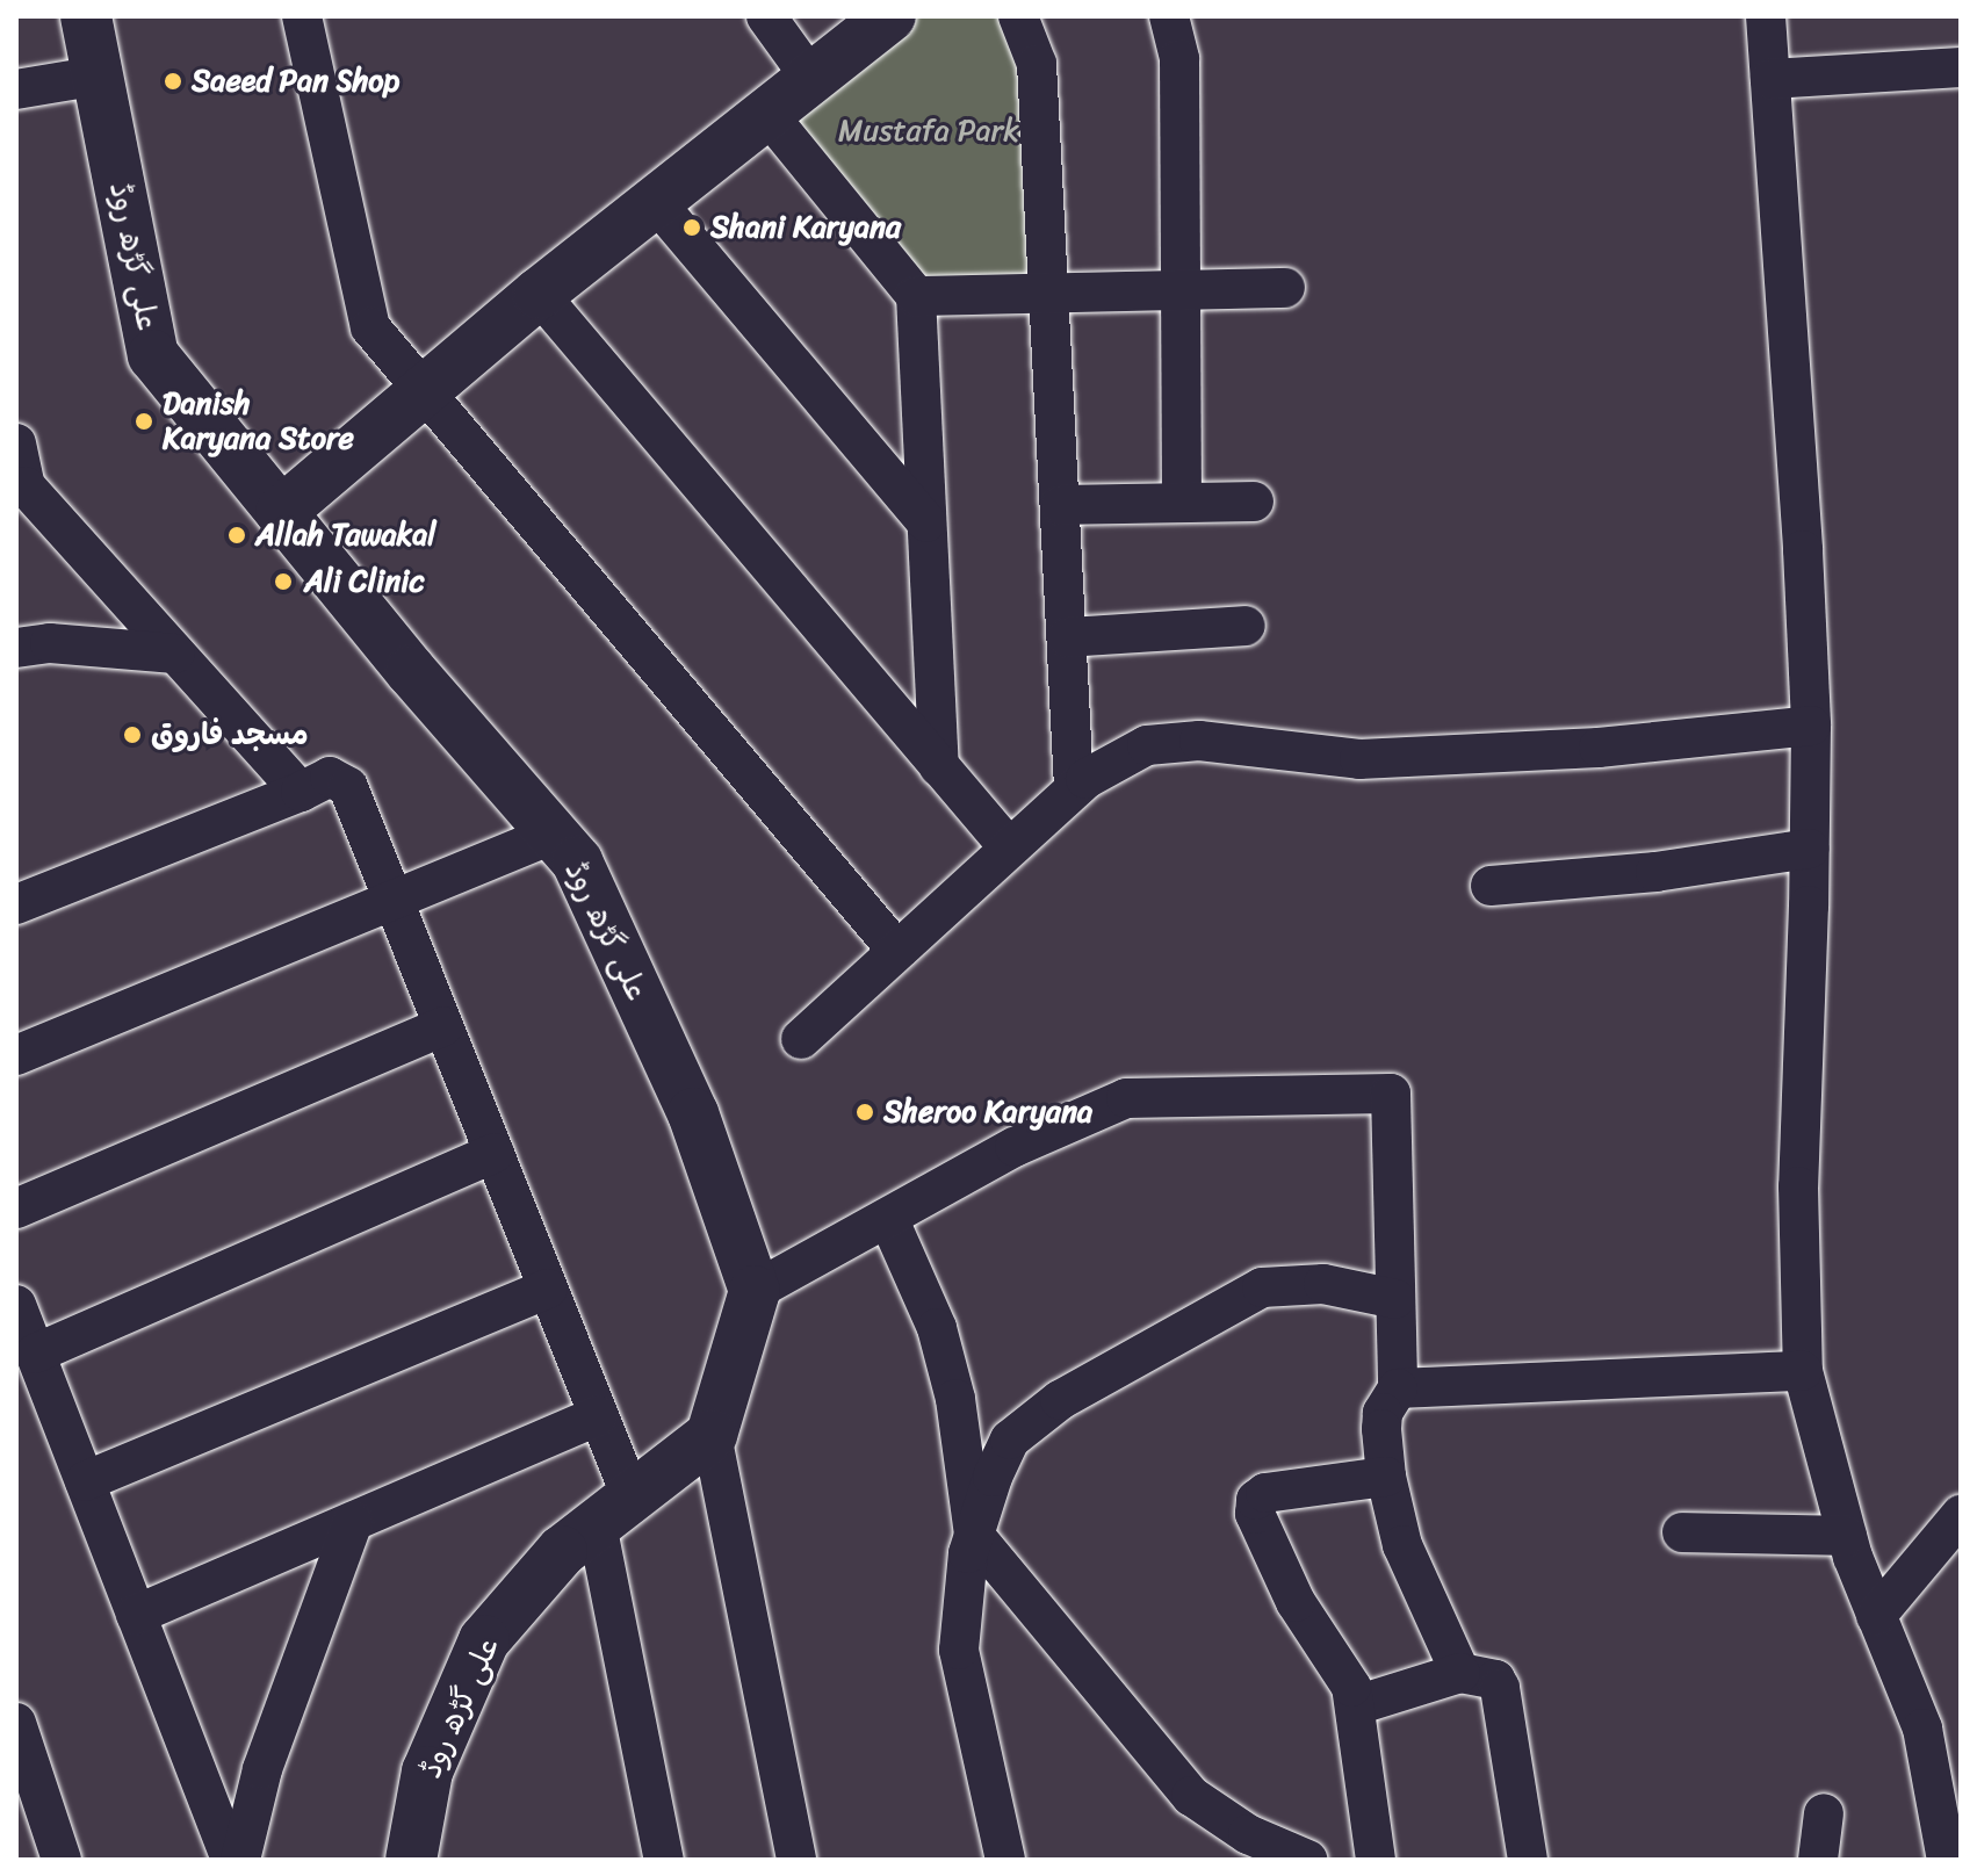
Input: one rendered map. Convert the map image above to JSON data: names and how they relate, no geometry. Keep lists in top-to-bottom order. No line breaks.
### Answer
{"streets":{"main road":["علی گڑھ روڈ"]},"parks":["Mustafa Park"],"places":["Saeed Pan Shop","Shani Karyana","Danish Karyana Store","Allah Tawakal","Ali Clinic","مسجد فاروق","Sheroo Karyana"]}
